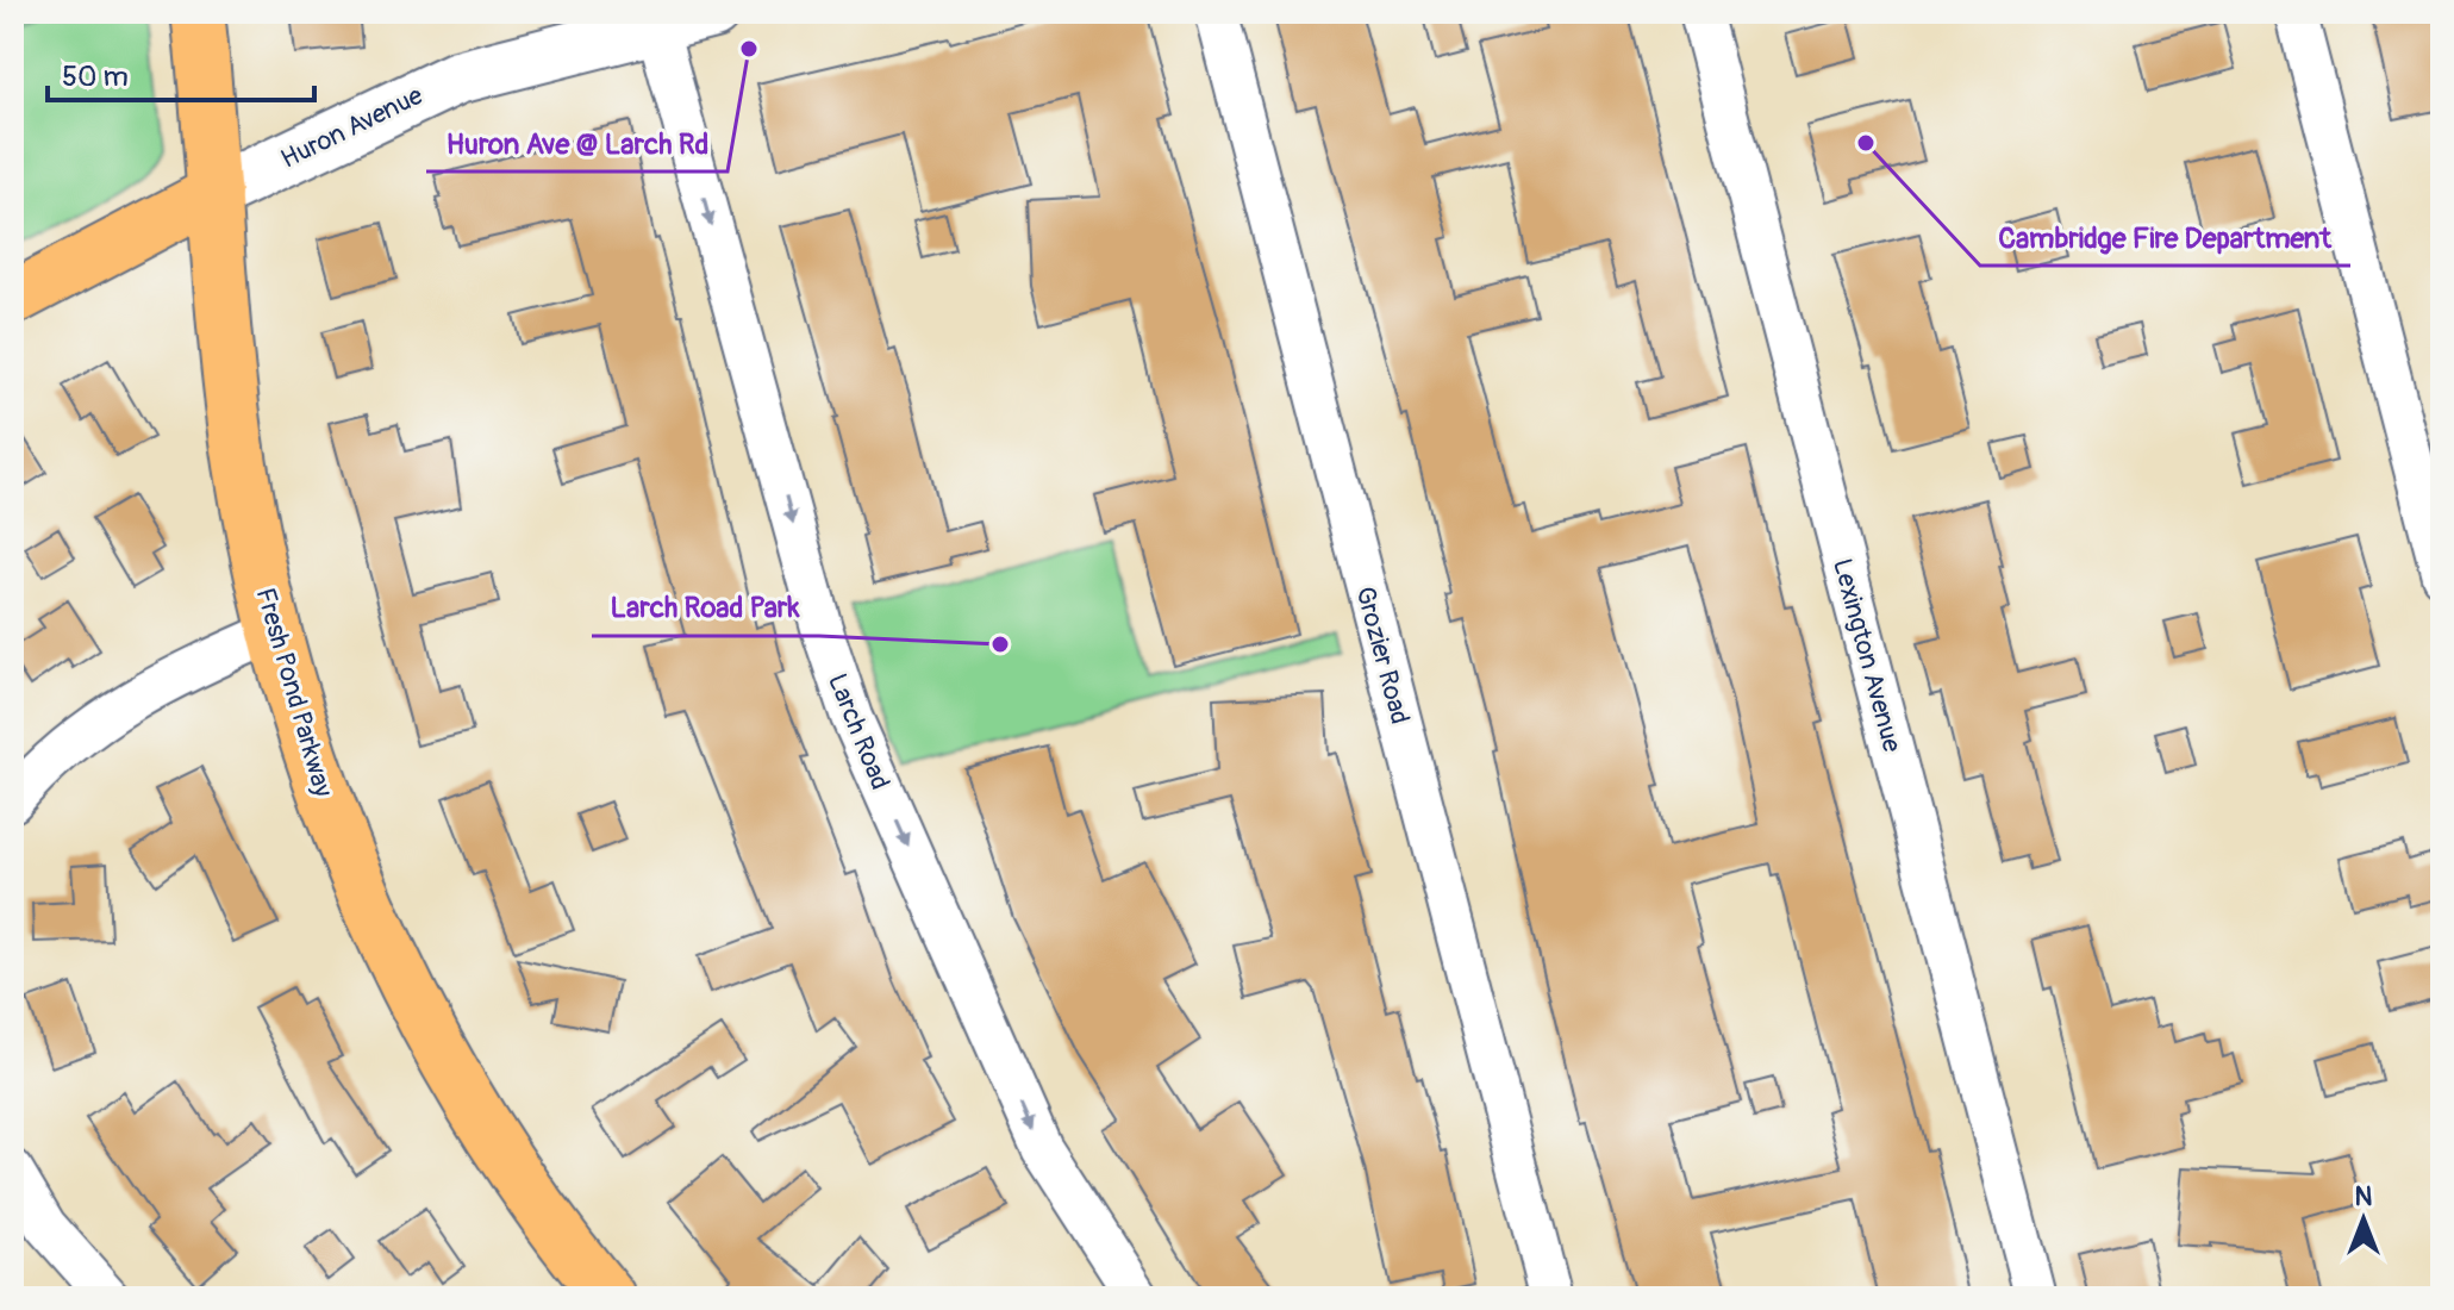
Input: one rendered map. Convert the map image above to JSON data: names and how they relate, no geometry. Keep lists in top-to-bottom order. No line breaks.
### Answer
{"streets":{"main road":["Huron Avenue","Fresh Pond Parkway"],"street":["Grozier Road","Lexington Avenue","Larch Road"]},"crossings":[["Huron Avenue","Fresh Pond Parkway"],["Huron Avenue","Larch Road"]],"one_way":["Larch Road"],"places":["Huron Ave @ Larch Rd","Cambridge Fire Department","Larch Road Park"],"scale_bar":"50 m","north":"top"}
